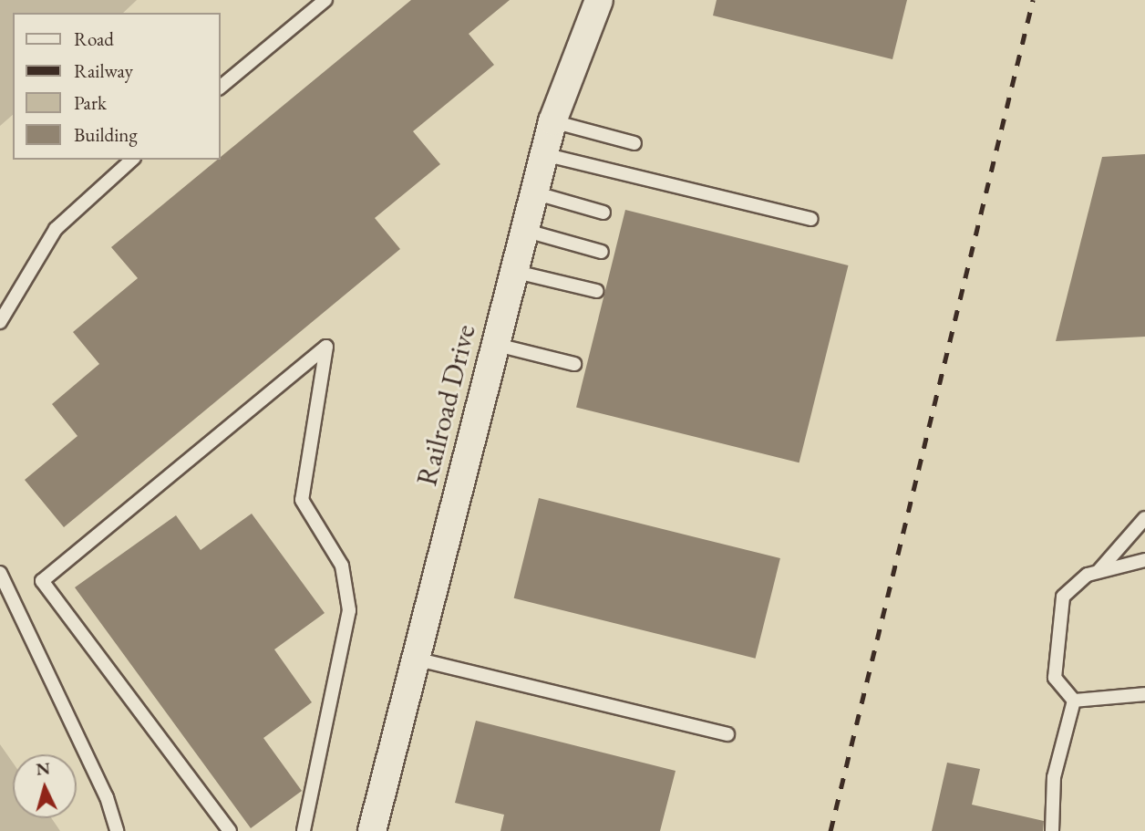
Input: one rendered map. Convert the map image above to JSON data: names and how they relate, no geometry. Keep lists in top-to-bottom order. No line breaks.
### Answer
{"streets":{"street":["Railroad Drive"]},"legend":["Road","Railway","Park","Building"],"north":"top"}
